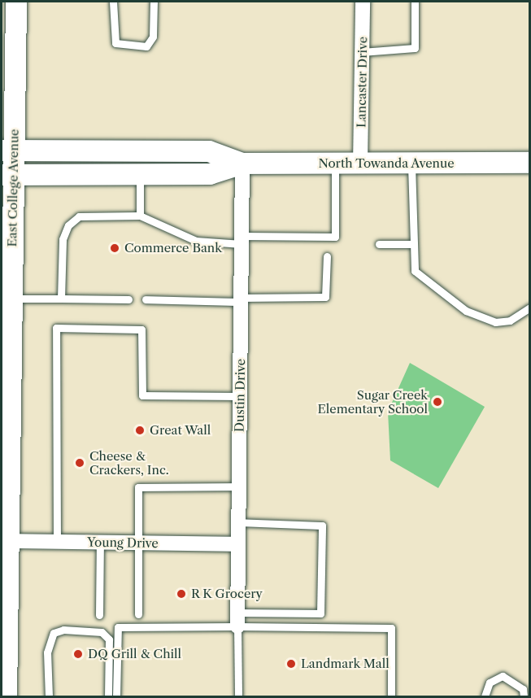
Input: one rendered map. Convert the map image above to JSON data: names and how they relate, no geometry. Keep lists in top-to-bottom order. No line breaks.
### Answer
{"streets":{"main road":["North Towanda Avenue","East College Avenue"],"street":["Lancaster Drive","Dustin Drive","Young Drive"]},"crossings":[["Lancaster Drive","North Towanda Avenue"],["North Towanda Avenue","East College Avenue"],["North Towanda Avenue","Dustin Drive"],["East College Avenue","Young Drive"],["Dustin Drive","Young Drive"]],"places":["Commerce Bank","Sugar Creek Elementary School","Great Wall","Cheese & Crackers, Inc.","R K Grocery","DQ Grill & Chill","Landmark Mall"]}
